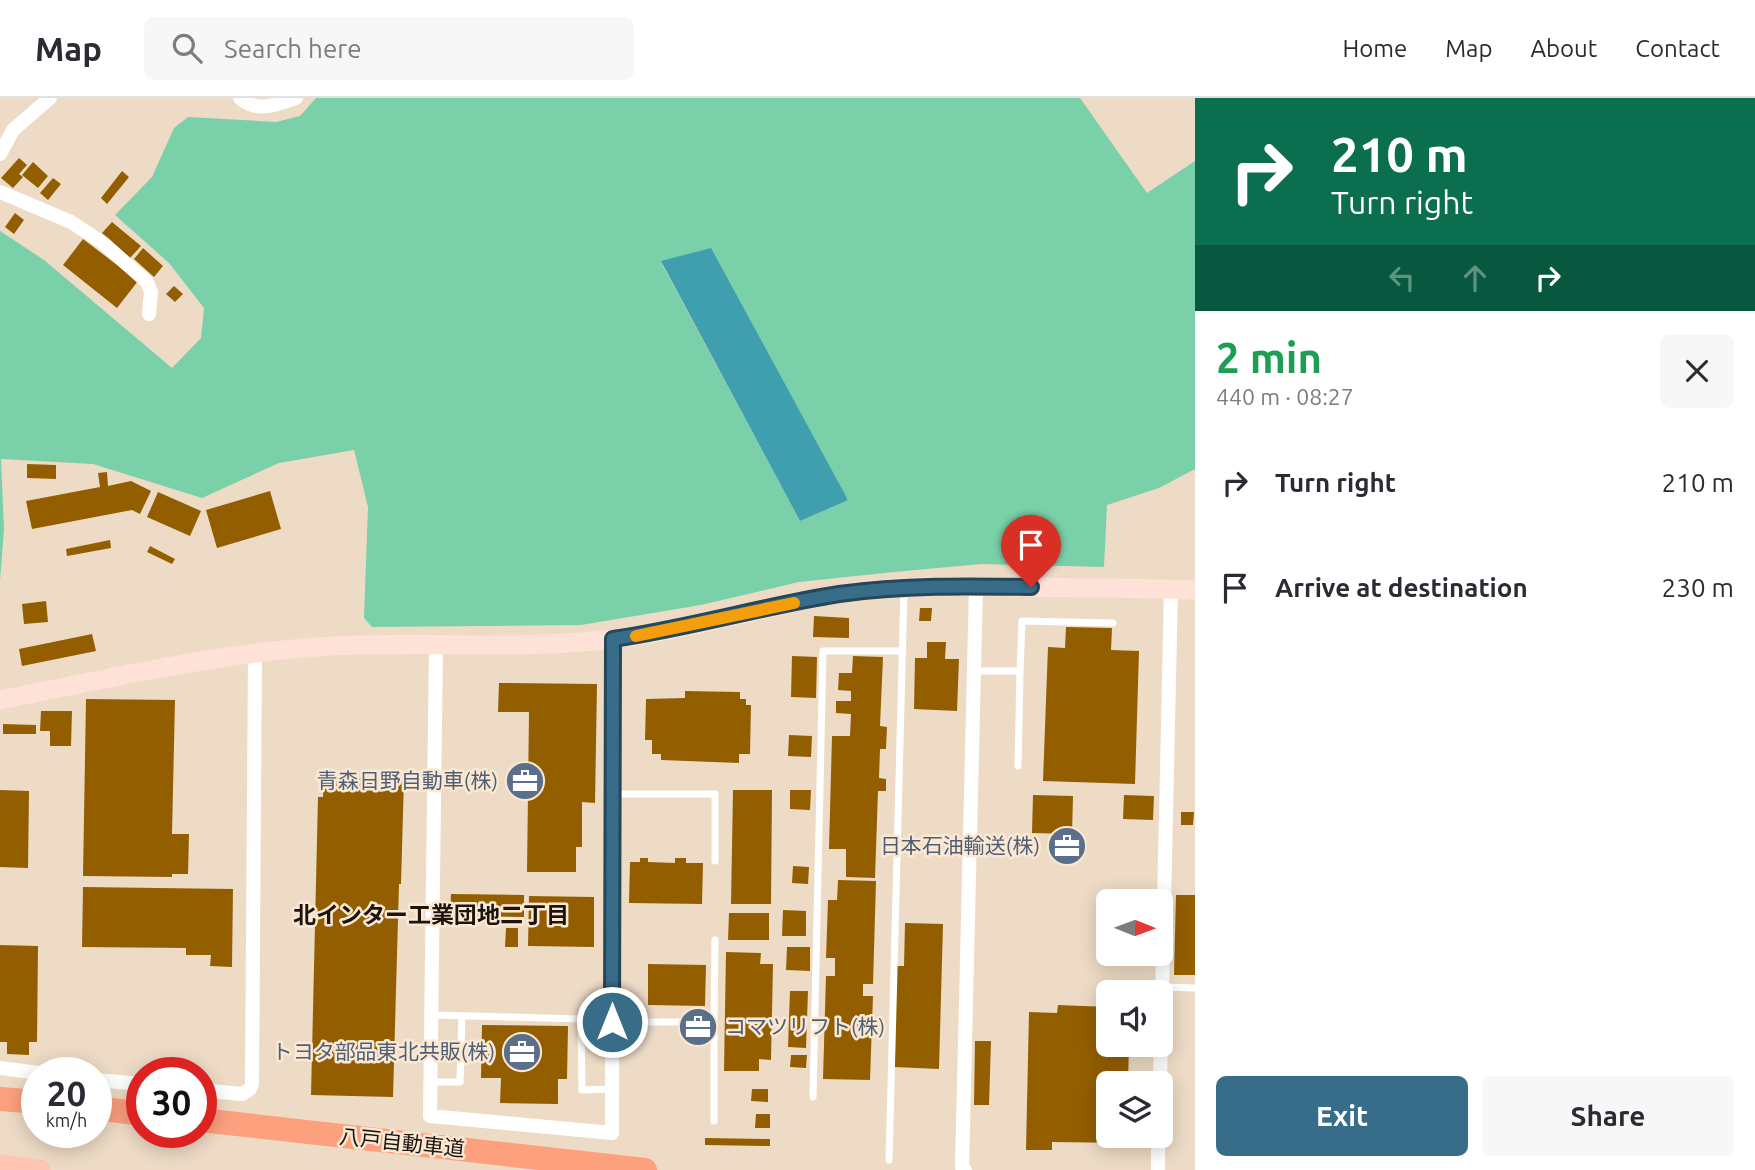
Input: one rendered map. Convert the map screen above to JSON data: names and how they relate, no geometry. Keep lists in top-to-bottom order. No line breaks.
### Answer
{"streets":{"highway":["八戸自動車道"]},"districts":["北インター工業団地二丁目"],"places":{"office":["青森日野自動車(株)","日本石油輸送(株)","コマツリフト(株)","トヨタ部品東北共販(株)"]},"north":"right","page":{"header":"Map","search":"Search here","nav":["Home","Map","About","Contact"],"turn":["210 m","Turn right"],"heading":["2 min","440 m · 08:27"],"list":[{"name":"Turn right","value":"210 m"},{"name":"Arrive at destination","value":"230 m"}],"speed":"20 km/h","limit":"30","buttons":["Exit","Share"]}}
